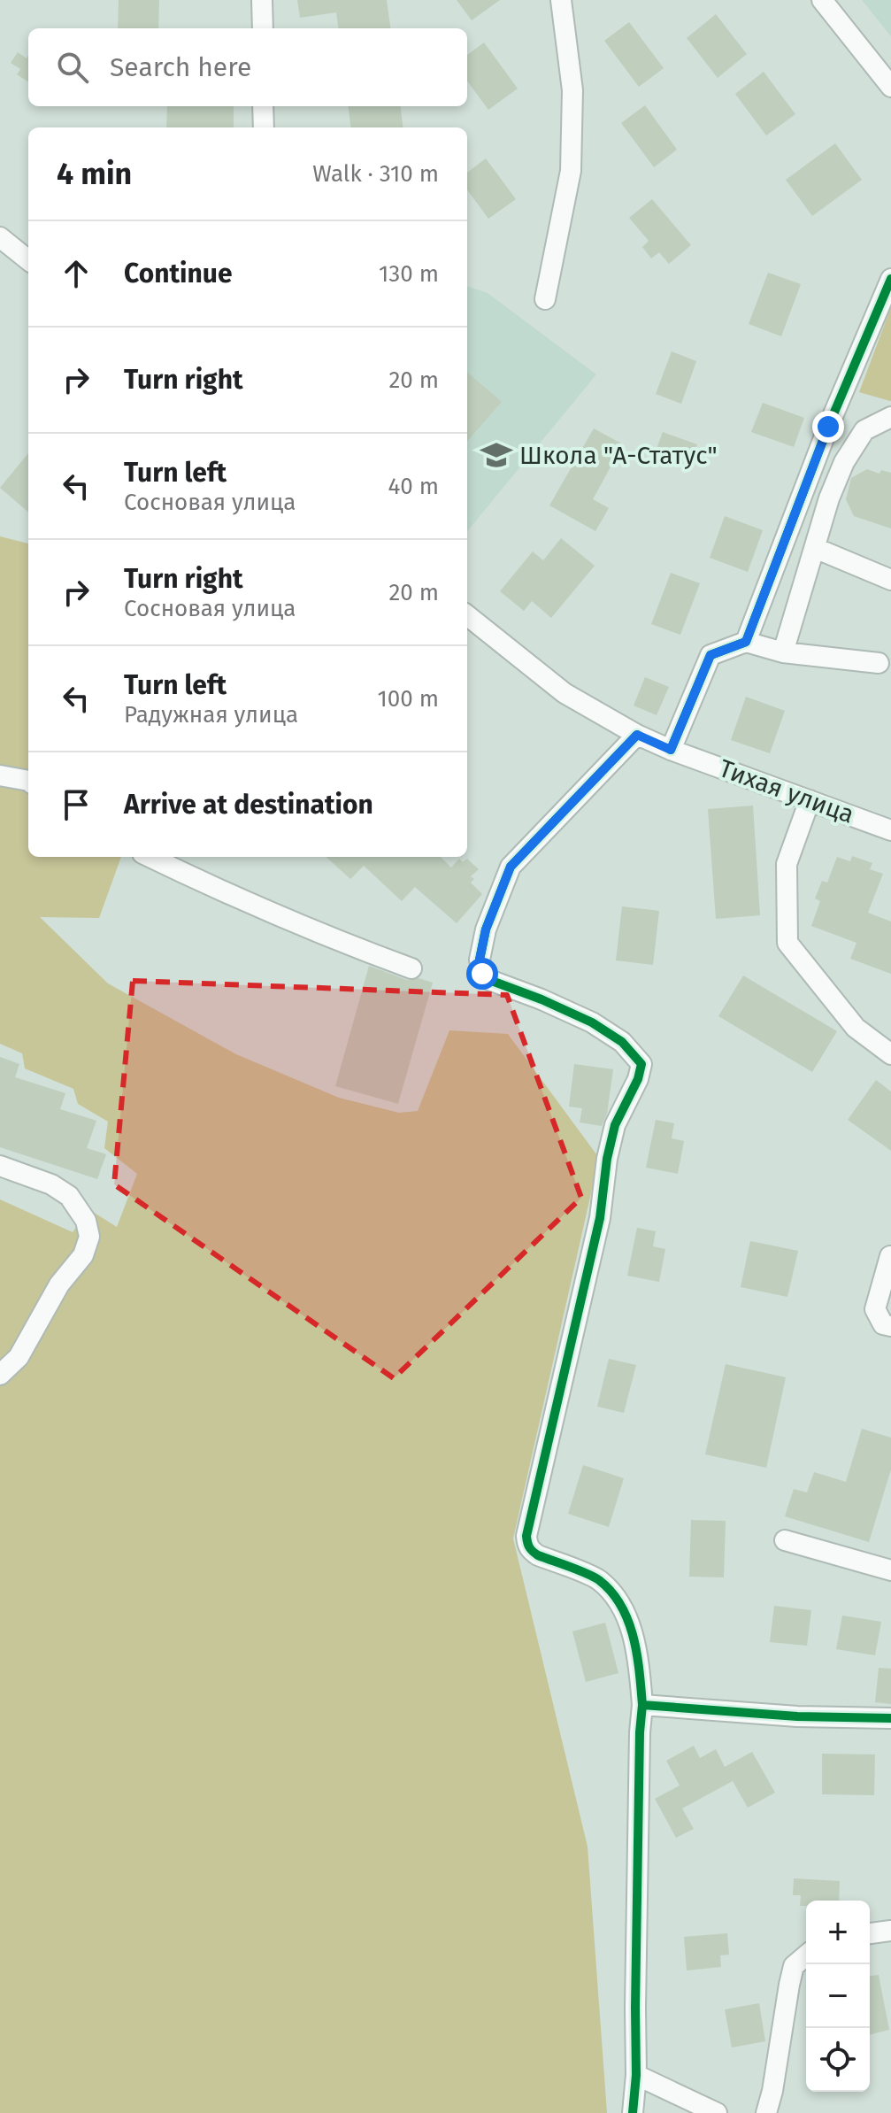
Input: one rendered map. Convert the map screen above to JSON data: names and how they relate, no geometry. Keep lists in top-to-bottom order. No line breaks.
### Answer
{"streets":{"street":["Тихая улица"]},"places":{"school or university":["Школа \"А-Статус\""]},"page":{"search":"Search here","heading":["4 min","Walk · 310 m"],"list":[["Continue","130 m"],["Turn right","20 m"],["Turn left","Сосновая улица","40 m"],["Turn right","Сосновая улица","20 m"],["Turn left","Радужная улица","100 m"],"Arrive at destination"],"map_buttons":["+","−"]}}
